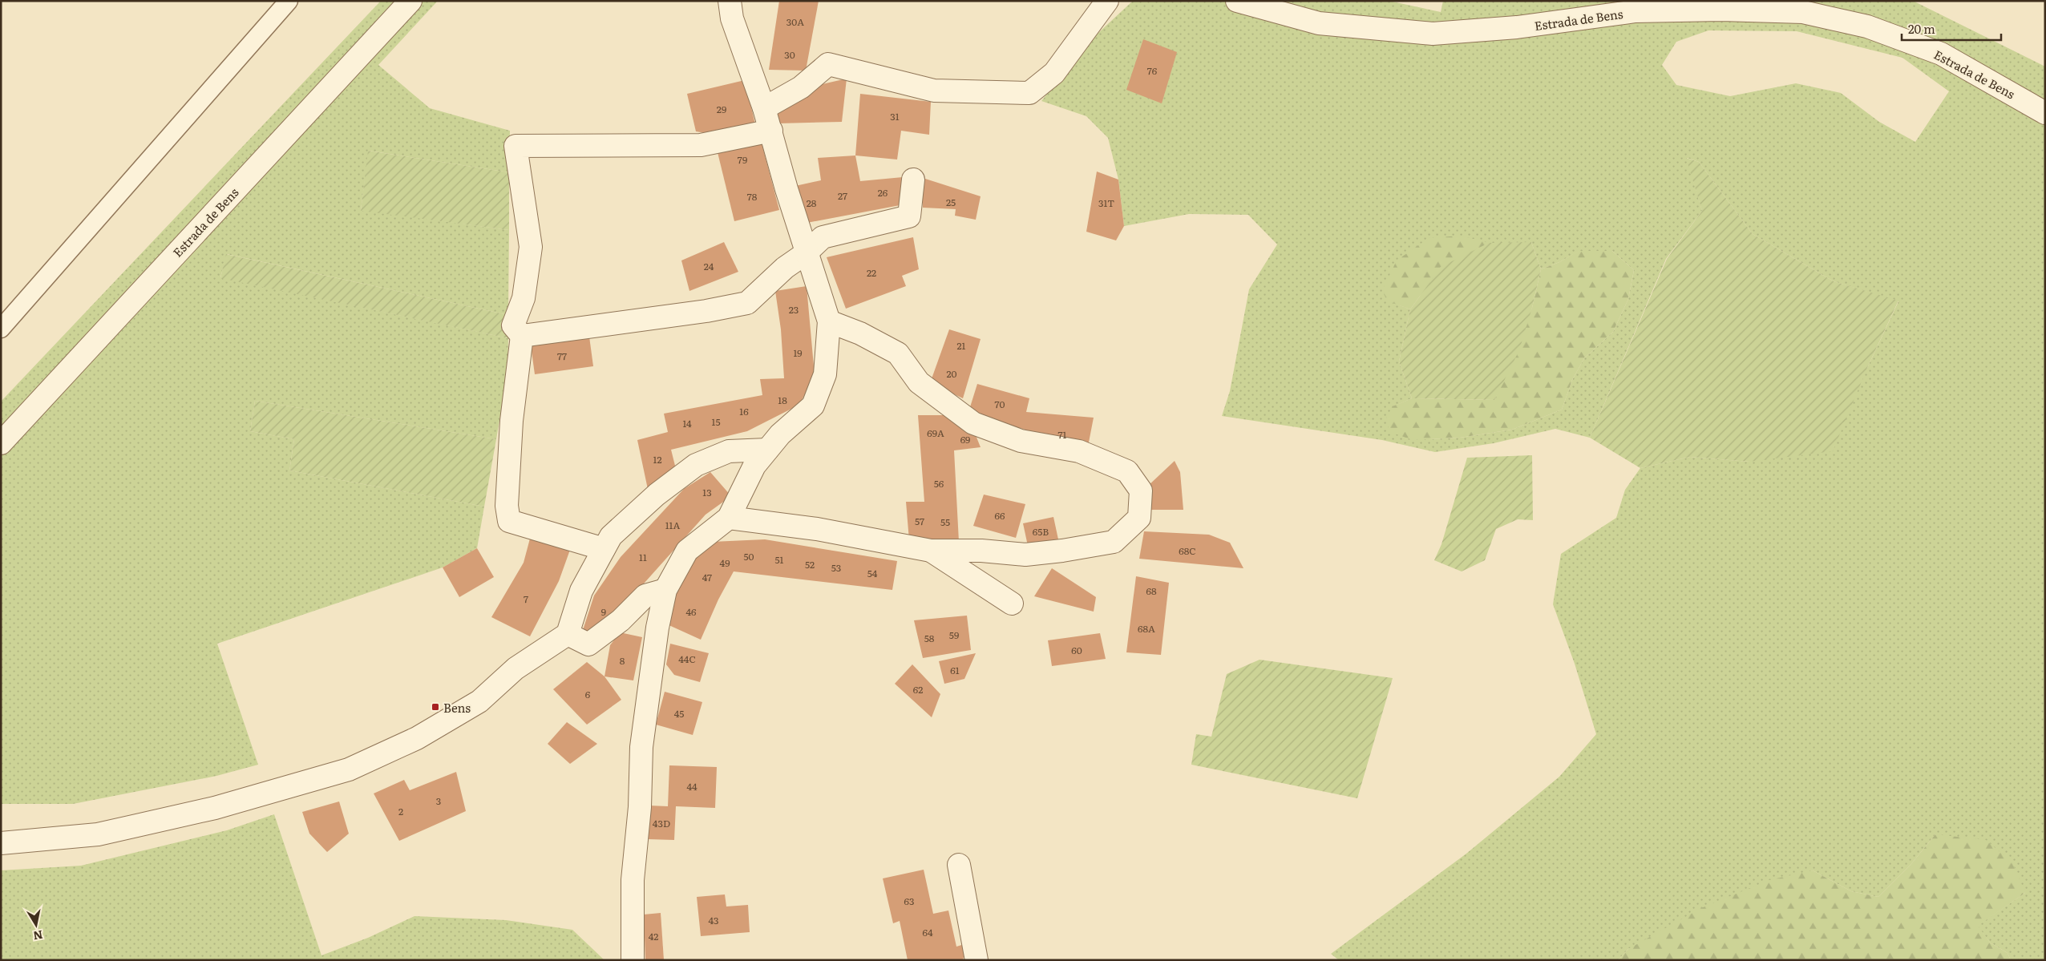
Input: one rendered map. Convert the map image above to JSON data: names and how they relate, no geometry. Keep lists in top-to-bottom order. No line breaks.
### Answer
{"streets":{"street":["Estrada de Bens"]},"places":{"transit":["Bens"]},"house_numbers":["30A","30","76","29","31","79","26","27","78","25","28","31T","24","22","23","21","19","77","20","18","70","16","15","14","69A","71","69","12","56","13","66","57","55","11A","65B","68C","50","11","51","49","52","53","54","47","68","7","9","46","68A","59","58","60","44C","8","61","62","6","45","44","3","2","43D","63","43","64","42"],"scale_bar":"20 m","north":"bottom"}
